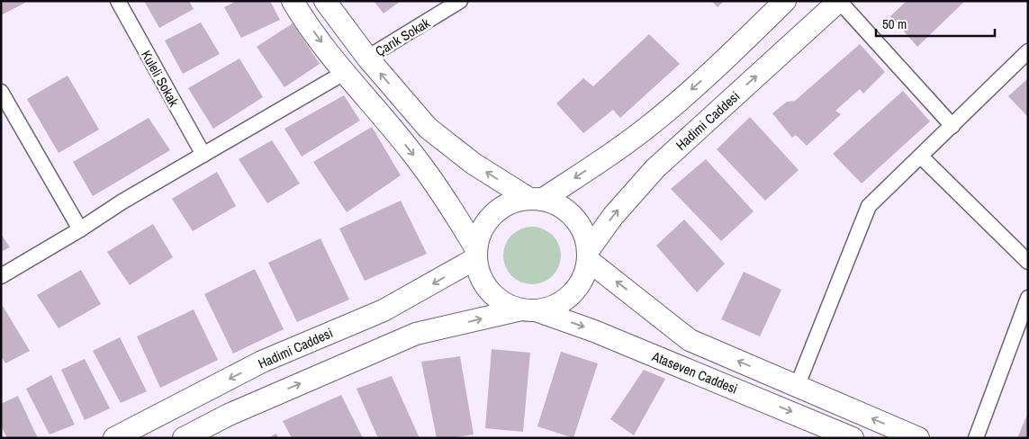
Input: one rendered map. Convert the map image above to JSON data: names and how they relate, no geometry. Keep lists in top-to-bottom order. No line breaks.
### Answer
{"streets":{"main road":["Hadimi Caddesi","Ataseven Caddesi"],"street":["Çarık Sokak","Kuleli Sokak"]},"crossings":[["Hadimi Caddesi","Ataseven Caddesi"]],"scale_bar":"50 m"}
